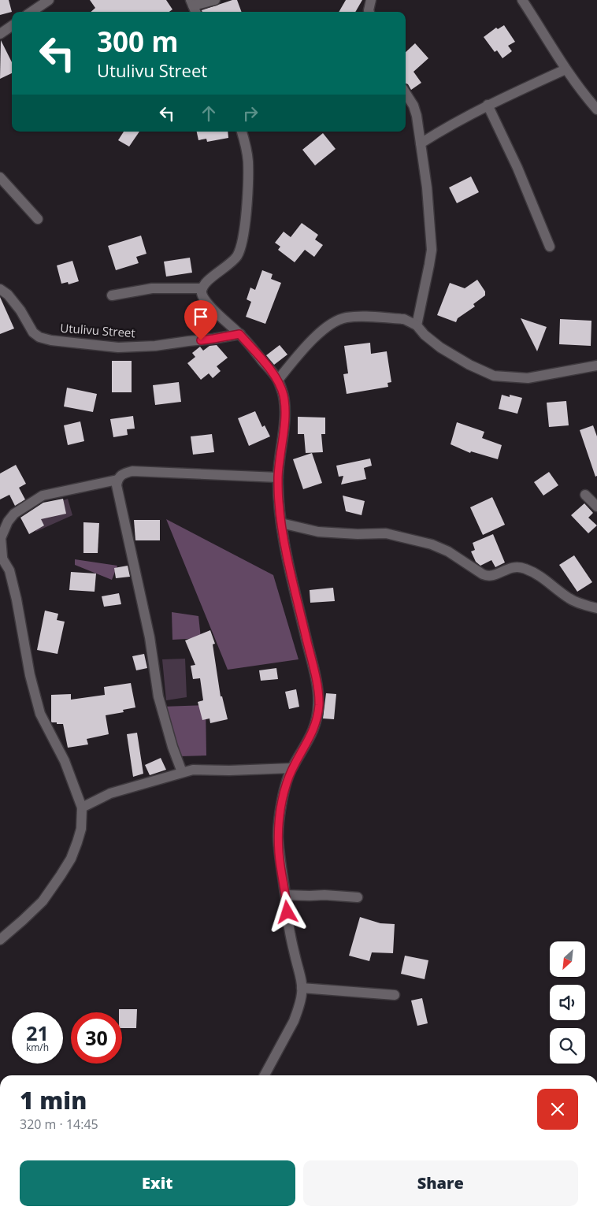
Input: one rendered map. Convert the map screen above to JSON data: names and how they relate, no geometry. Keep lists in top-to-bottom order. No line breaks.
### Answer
{"streets":{"street":["Utulivu Street"]},"north":"bottom left","page":{"turn":["300 m","Utulivu Street"],"speed":"21 km/h","limit":"30","heading":["1 min","320 m · 14:45"],"buttons":["Exit","Share"]}}
